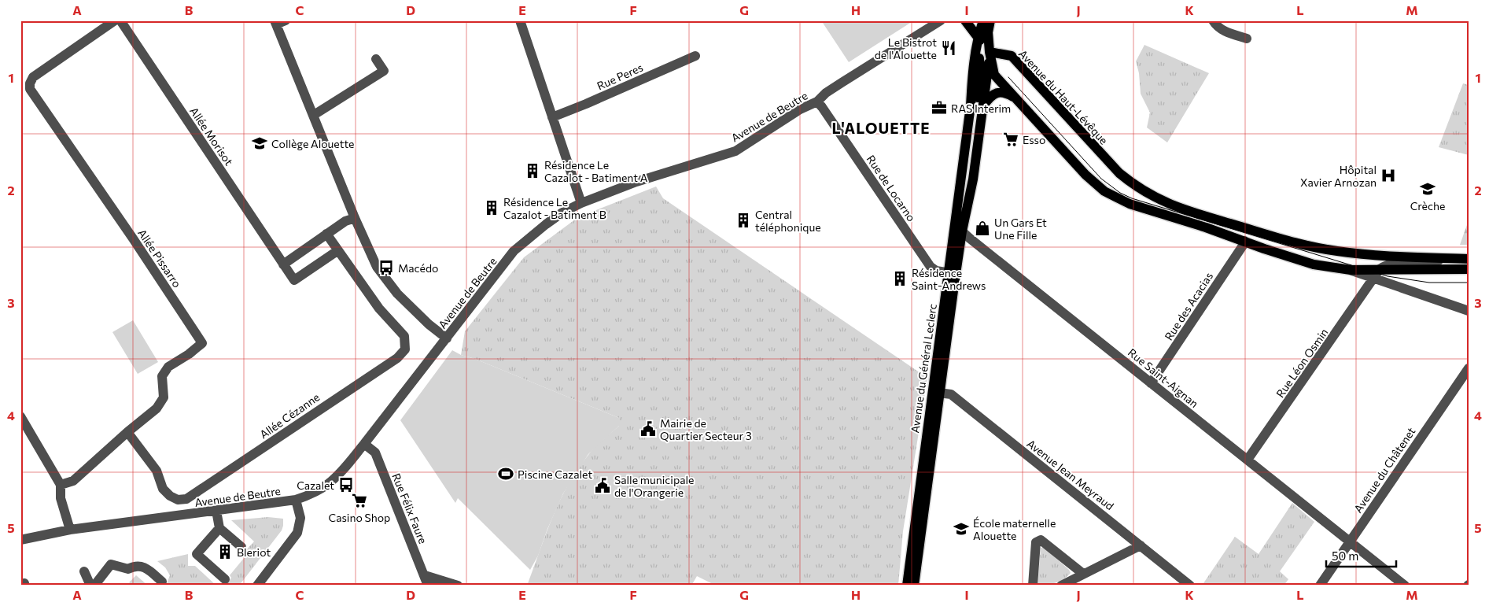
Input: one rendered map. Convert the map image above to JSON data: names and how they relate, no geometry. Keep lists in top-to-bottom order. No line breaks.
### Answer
{"streets":{"main road":["Avenue du Haut-Lévêque","Avenue du Général Leclerc"],"street":["Rue Peres","Avenue de Beutre","Allée Morisot","Rue de Locarno","Allée Pissarro","Rue des Acacias","Rue Léon Osmin","Rue Saint-Aignan","Allée Cézanne","Avenue du Châtenet","Avenue Jean Meyraud","Rue Félix Faure"]},"crossings":[["Avenue du Haut-Lévêque","Avenue du Général Leclerc"],["Avenue de Beutre","Rue de Locarno"],["Avenue de Beutre","Rue Félix Faure"],["Allée Morisot","Allée Cézanne"],["Rue de Locarno","Avenue du Général Leclerc"],["Allée Pissarro","Allée Cézanne"],["Rue des Acacias","Rue Saint-Aignan"],["Rue Léon Osmin","Rue Saint-Aignan"],["Avenue du Général Leclerc","Rue Saint-Aignan"],["Avenue du Général Leclerc","Avenue Jean Meyraud"],["Rue Saint-Aignan","Avenue du Châtenet"]],"districts":["L'ALOUETTE"],"places":{"restaurant":["Le Bistrot de l'Alouette"],"office":["RAS Interim"],"supermarket":["Esso","Casino Shop"],"school or university":["Collège Alouette","Crèche","École maternelle Alouette"],"building":["Résidence Le Cazalot - Batiment A","Résidence Le Cazalot - Batiment B","Central téléphonique","Résidence Saint-Andrews","Bleriot"],"hospital":["Hôpital Xavier Arnozan"],"shop":["Un Gars Et Une Fille"],"bus stop":["Macédo","Cazalet"],"public building":["Mairie de Quartier Secteur 3","Salle municipale de l'Orangerie"],"sports":["Piscine Cazalet"]},"scale_bar":"50 m","grid":{"columns":["A","B","C","D","E","F","G","H","I","J","K","L","M"],"rows":["1","2","3","4","5"]}}
